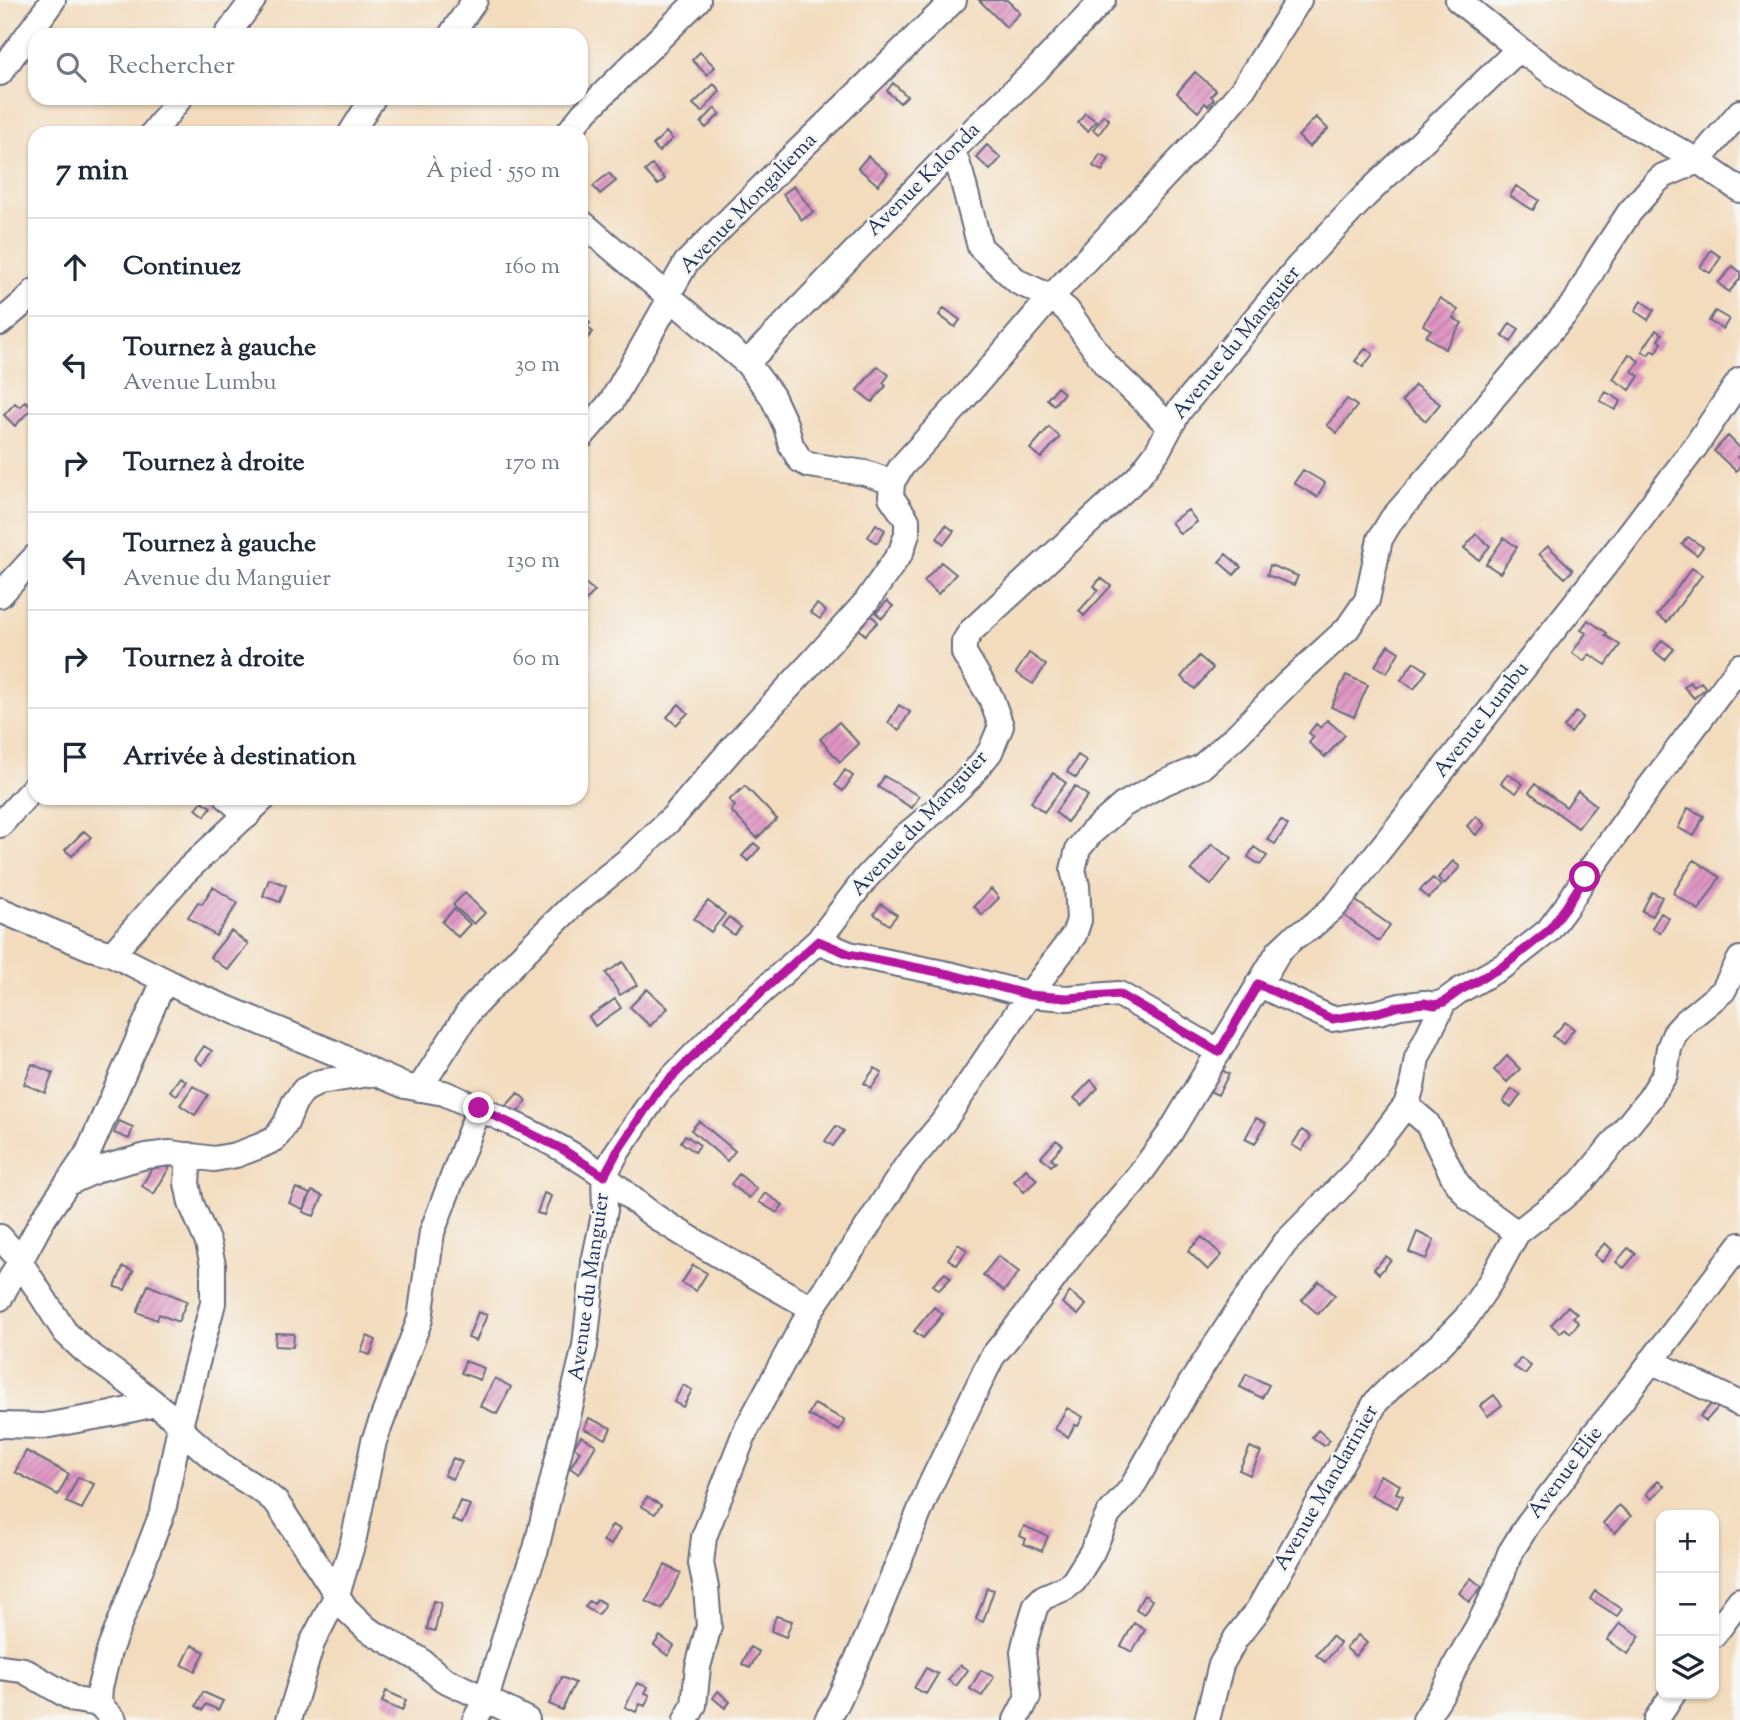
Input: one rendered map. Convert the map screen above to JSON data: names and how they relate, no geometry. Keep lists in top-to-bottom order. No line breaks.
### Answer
{"streets":{"street":["Avenue Kalonda","Avenue Mongaliema","Avenue du Manguier","Avenue Lumbu","Avenue Elie","Avenue Mandarinier"]},"page":{"search":"Rechercher","heading":["7 min","À pied · 550 m"],"list":[["Continuez","160 m"],["Tournez à gauche","Avenue Lumbu","30 m"],["Tournez à droite","170 m"],["Tournez à gauche","Avenue du Manguier","130 m"],["Tournez à droite","60 m"],"Arrivée à destination"],"map_buttons":["+","−"]}}
